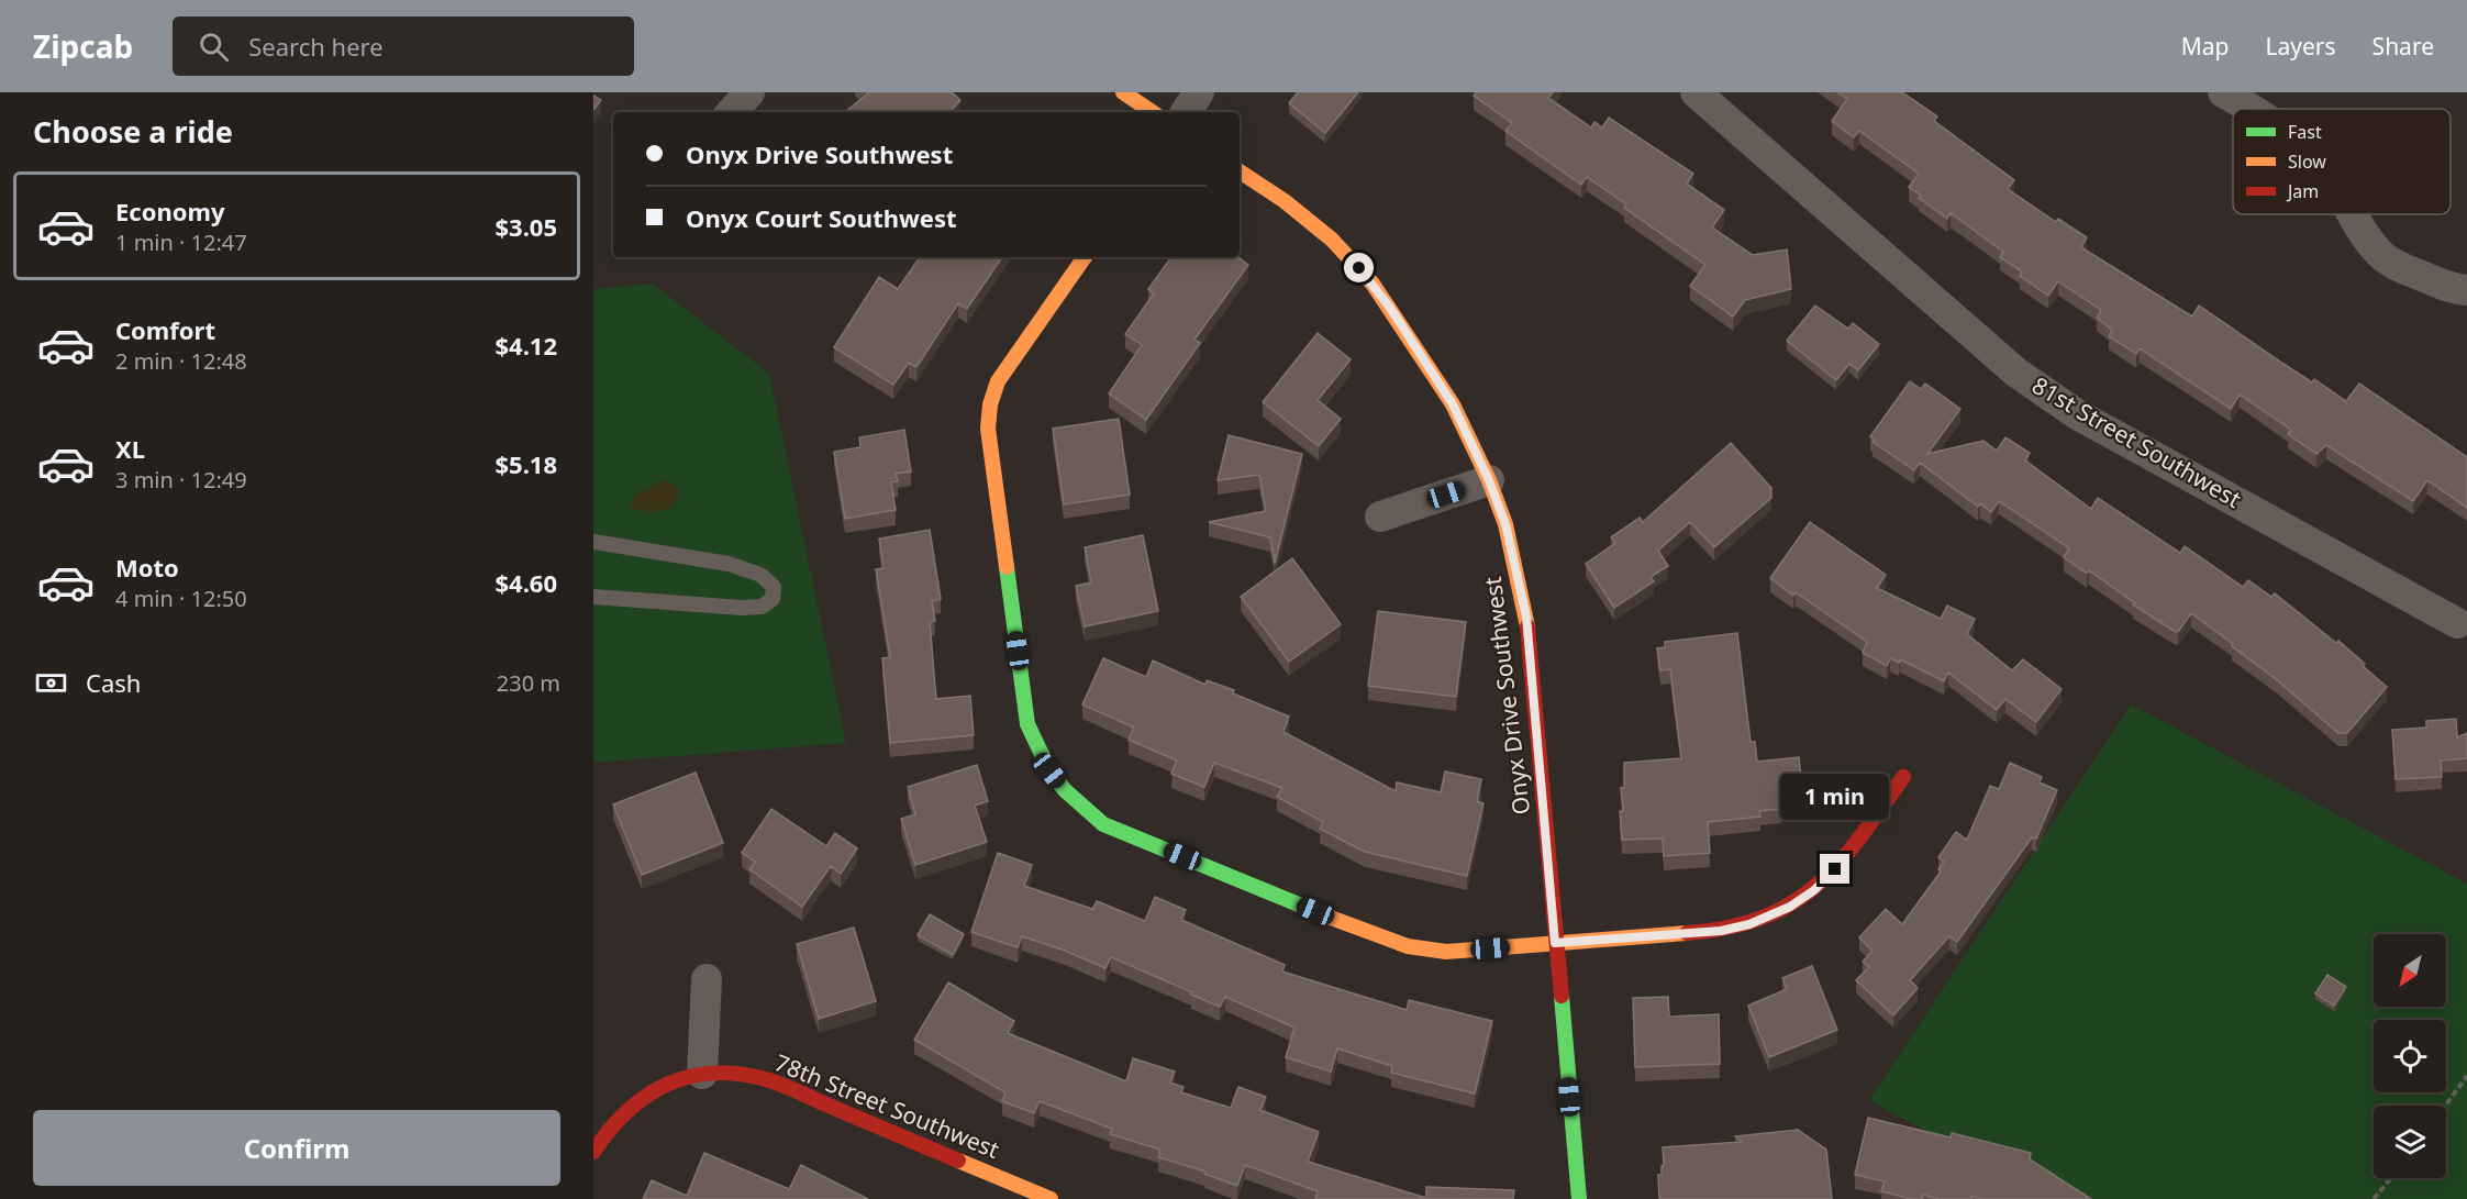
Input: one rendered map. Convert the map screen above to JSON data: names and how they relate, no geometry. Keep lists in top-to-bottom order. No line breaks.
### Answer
{"streets":{"street":["81st Street Southwest","Onyx Drive Southwest","78th Street Southwest"]},"legend":["Fast","Slow","Jam"],"north":"bottom left","page":{"header":"Zipcab","search":"Search here","nav":["Map","Layers","Share"],"heading":"Choose a ride","banner":["Onyx Drive Southwest","Onyx Court Southwest"],"list":[{"name":"Economy","note":"1 min · 12:47","value":"$3.05"},{"name":"Comfort","note":"2 min · 12:48","value":"$4.12"},{"name":"XL","note":"3 min · 12:49","value":"$5.18"},{"name":"Moto","note":"4 min · 12:50","value":"$4.60"}],"pay":["Cash","230 m"],"bubble":"1 min","buttons":"Confirm"}}
